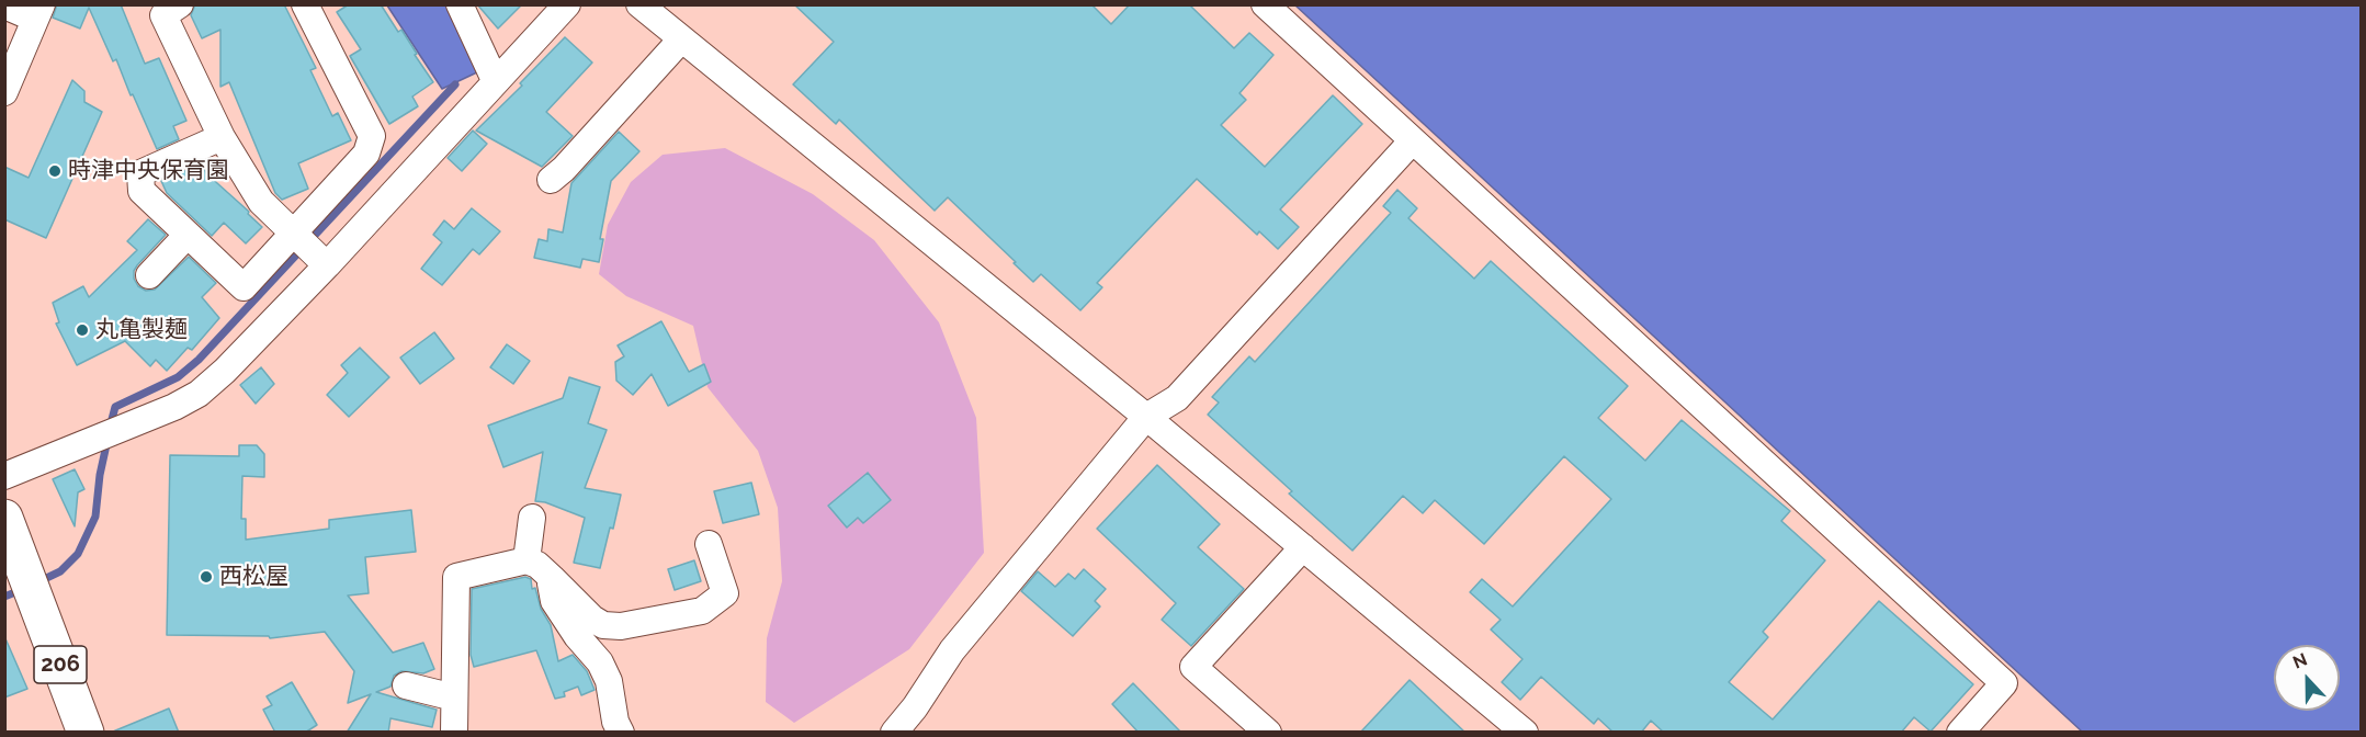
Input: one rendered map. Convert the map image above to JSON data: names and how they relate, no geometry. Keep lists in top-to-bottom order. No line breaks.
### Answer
{"streets":{"highway":["206"]},"places":["時津中央保育園","丸亀製麺","西松屋"],"north":"top"}
